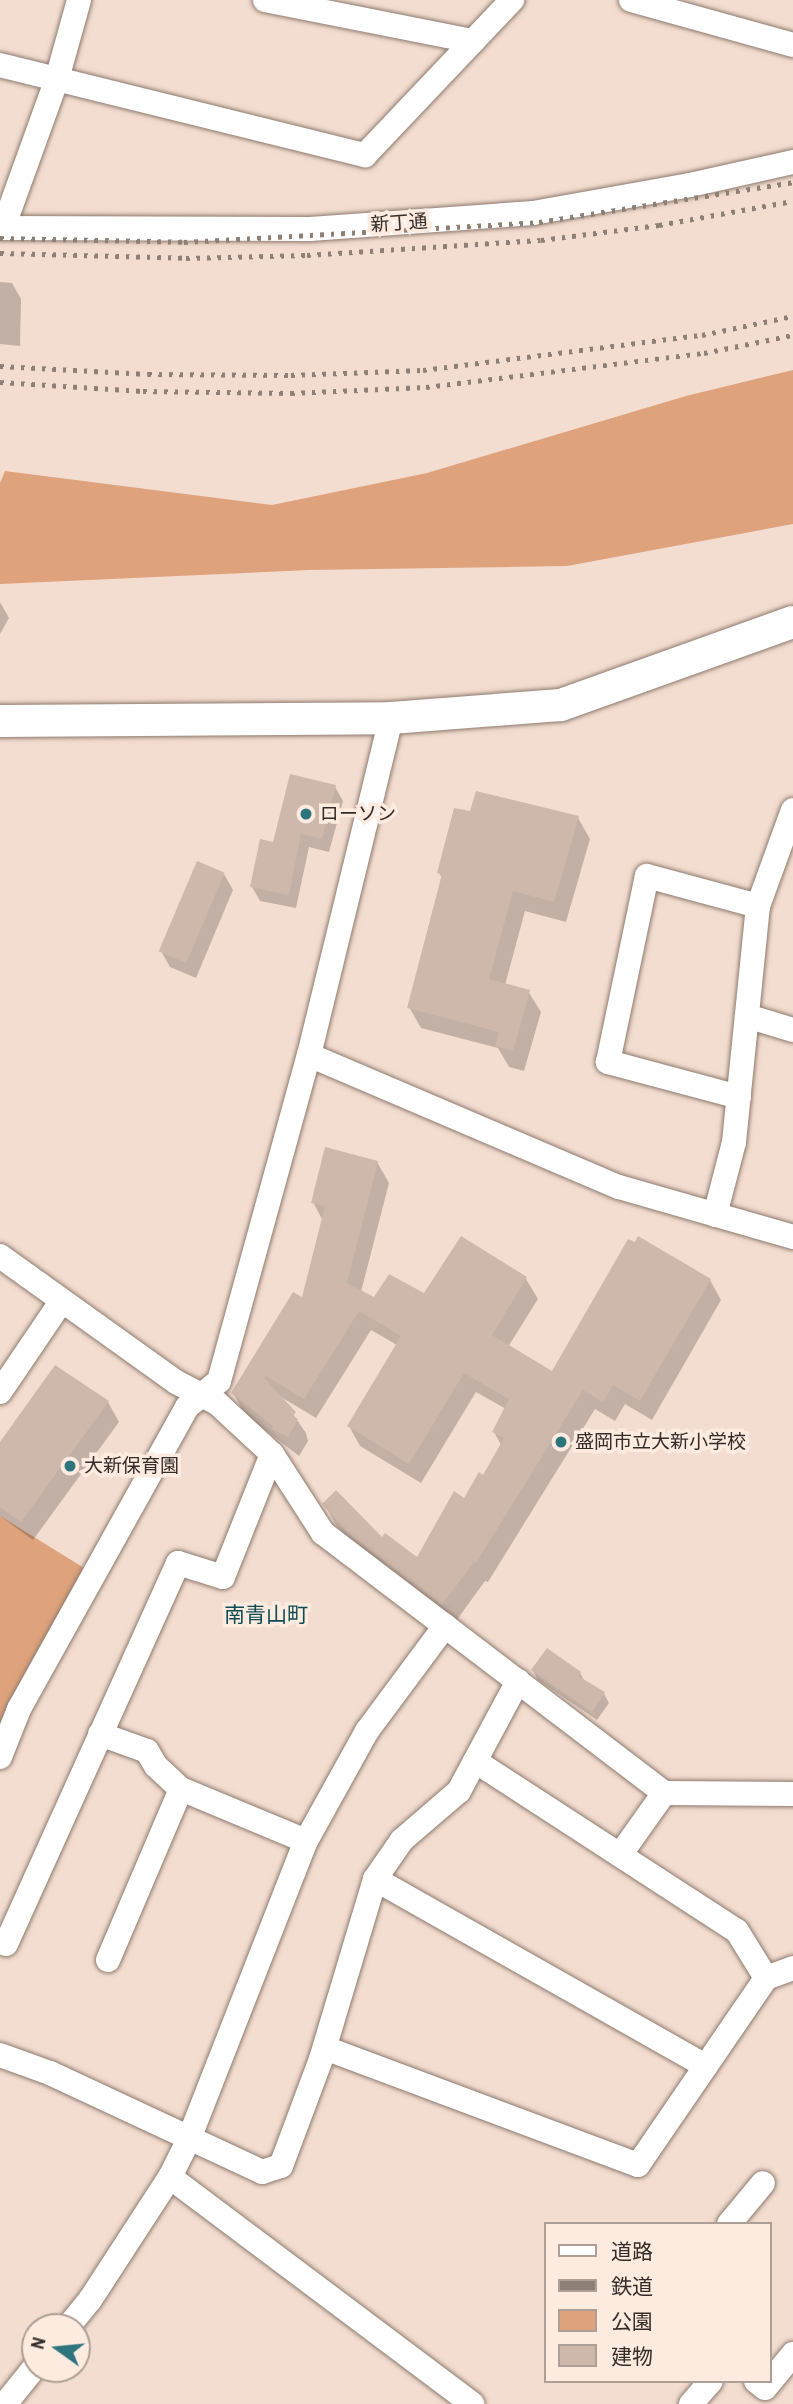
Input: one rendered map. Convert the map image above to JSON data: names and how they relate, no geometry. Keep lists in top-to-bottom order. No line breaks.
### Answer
{"streets":{"street":["新丁通"]},"districts":["南青山町"],"places":["ローソン","盛岡市立大新小学校","大新保育園"],"legend":["道路","鉄道","公園","建物"],"north":"left"}
